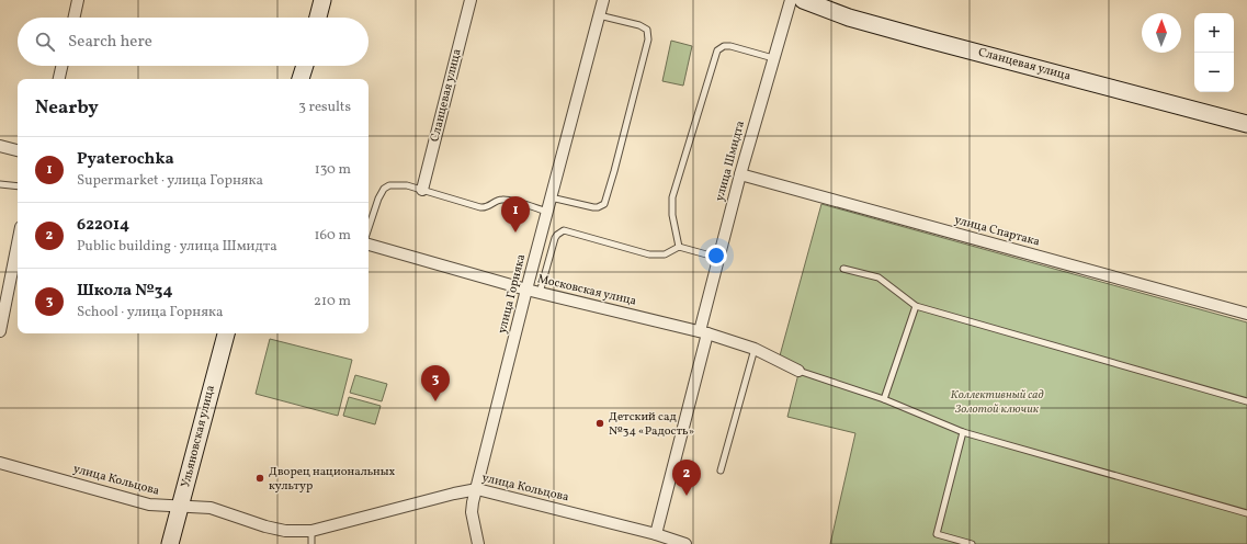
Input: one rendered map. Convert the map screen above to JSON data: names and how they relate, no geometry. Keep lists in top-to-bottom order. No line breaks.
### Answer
{"streets":{"main road":["Сланцевая улица","Ульяновская улица"],"street":["улица Шмидта","улица Спартака","Московская улица","улица Горняка","улица Кольцова"]},"crossings":[["улица Шмидта","улица Спартака"],["улица Шмидта","Московская улица"],["улица Шмидта","улица Кольцова"],["Московская улица","улица Горняка"],["улица Горняка","улица Кольцова"],["Ульяновская улица","улица Кольцова"]],"parks":["Коллективный сад Золотой ключик"],"places":["Детский сад №34 «Радость»","Дворец национальных культур"],"north":"top","page":{"map_buttons":["+","−"],"search":"Search here","heading":["Nearby","3 results"],"list":[{"mark":"1","name":"Pyaterochka","note":"Supermarket · улица Горняка","value":"130 m"},{"mark":"2","name":"622014","note":"Public building · улица Шмидта","value":"160 m"},{"mark":"3","name":"Школа №34","note":"School · улица Горняка","value":"210 m"}],"pins":["1","3","2"]}}
